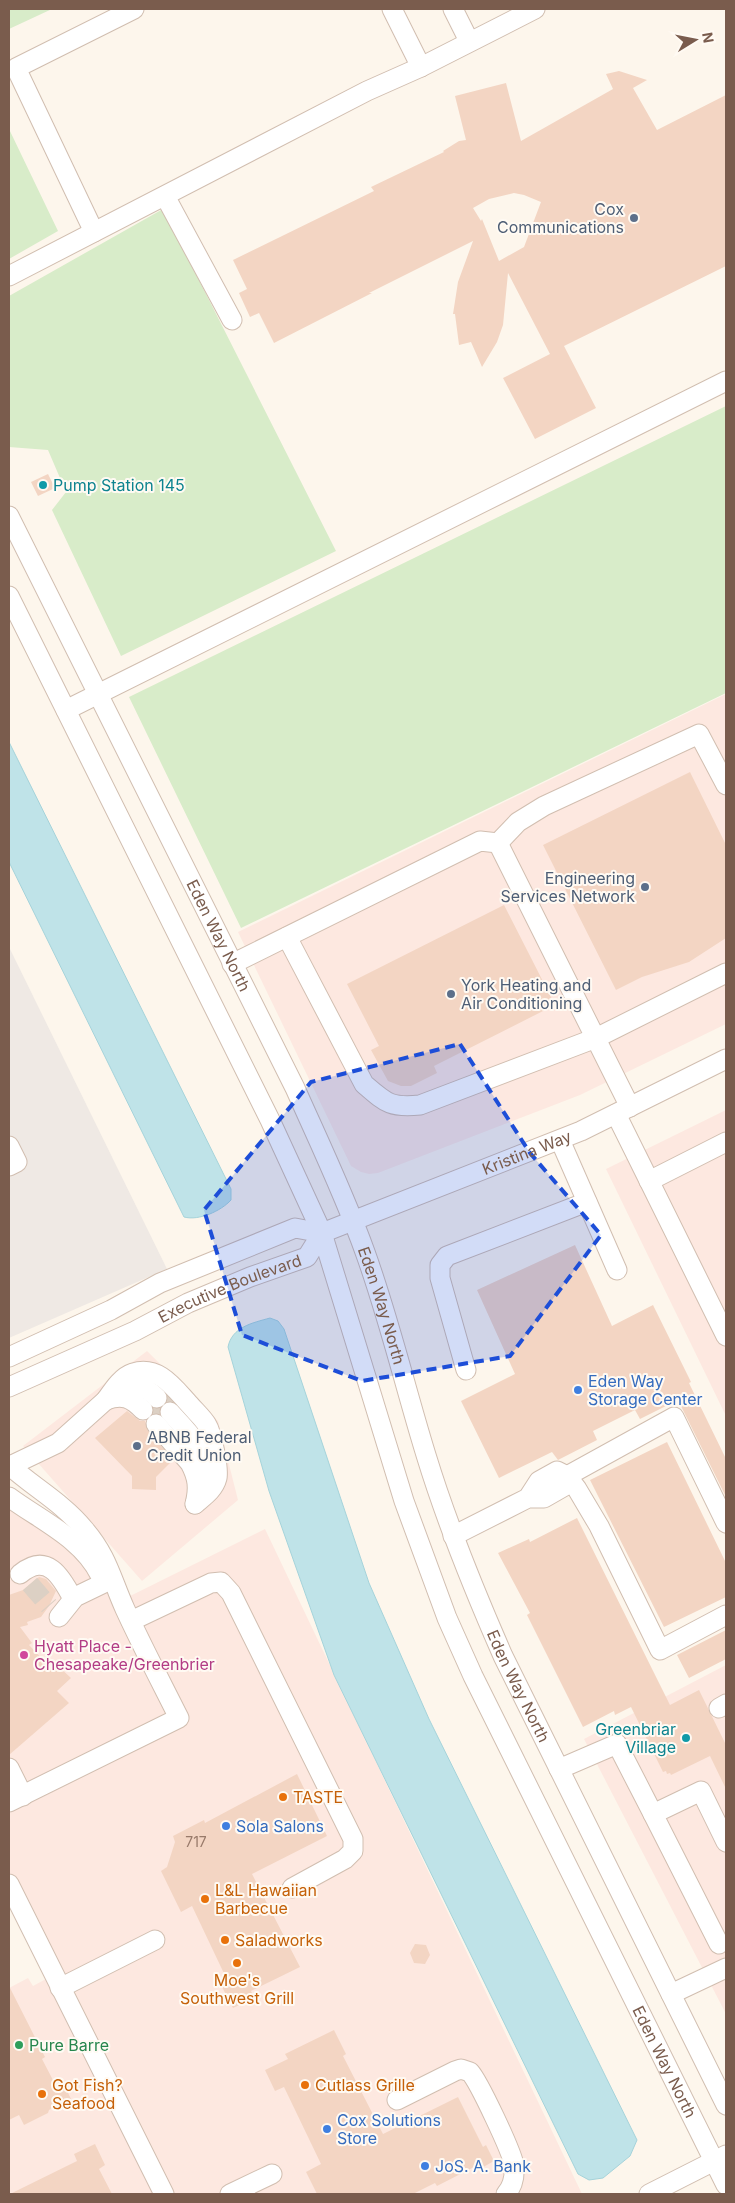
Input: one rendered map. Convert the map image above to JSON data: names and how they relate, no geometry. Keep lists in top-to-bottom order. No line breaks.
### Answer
{"streets":{"street":["Eden Way North","Kristina Way","Executive Boulevard"]},"crossings":[["Eden Way North","Kristina Way"],["Eden Way North","Executive Boulevard"],["Kristina Way","Executive Boulevard"]],"places":["Cox Communications","Pump Station 145","Engineering Services Network","York Heating and Air Conditioning","Eden Way Storage Center","ABNB Federal Credit Union","Hyatt Place - Chesapeake/Greenbrier","Greenbriar Village","TASTE","Sola Salons","L&L Hawaiian Barbecue","Saladworks","Moe's Southwest Grill","Pure Barre","Cutlass Grille","Got Fish? Seafood","Cox Solutions Store","JoS. A. Bank"],"house_numbers":["717"],"north":"right"}
